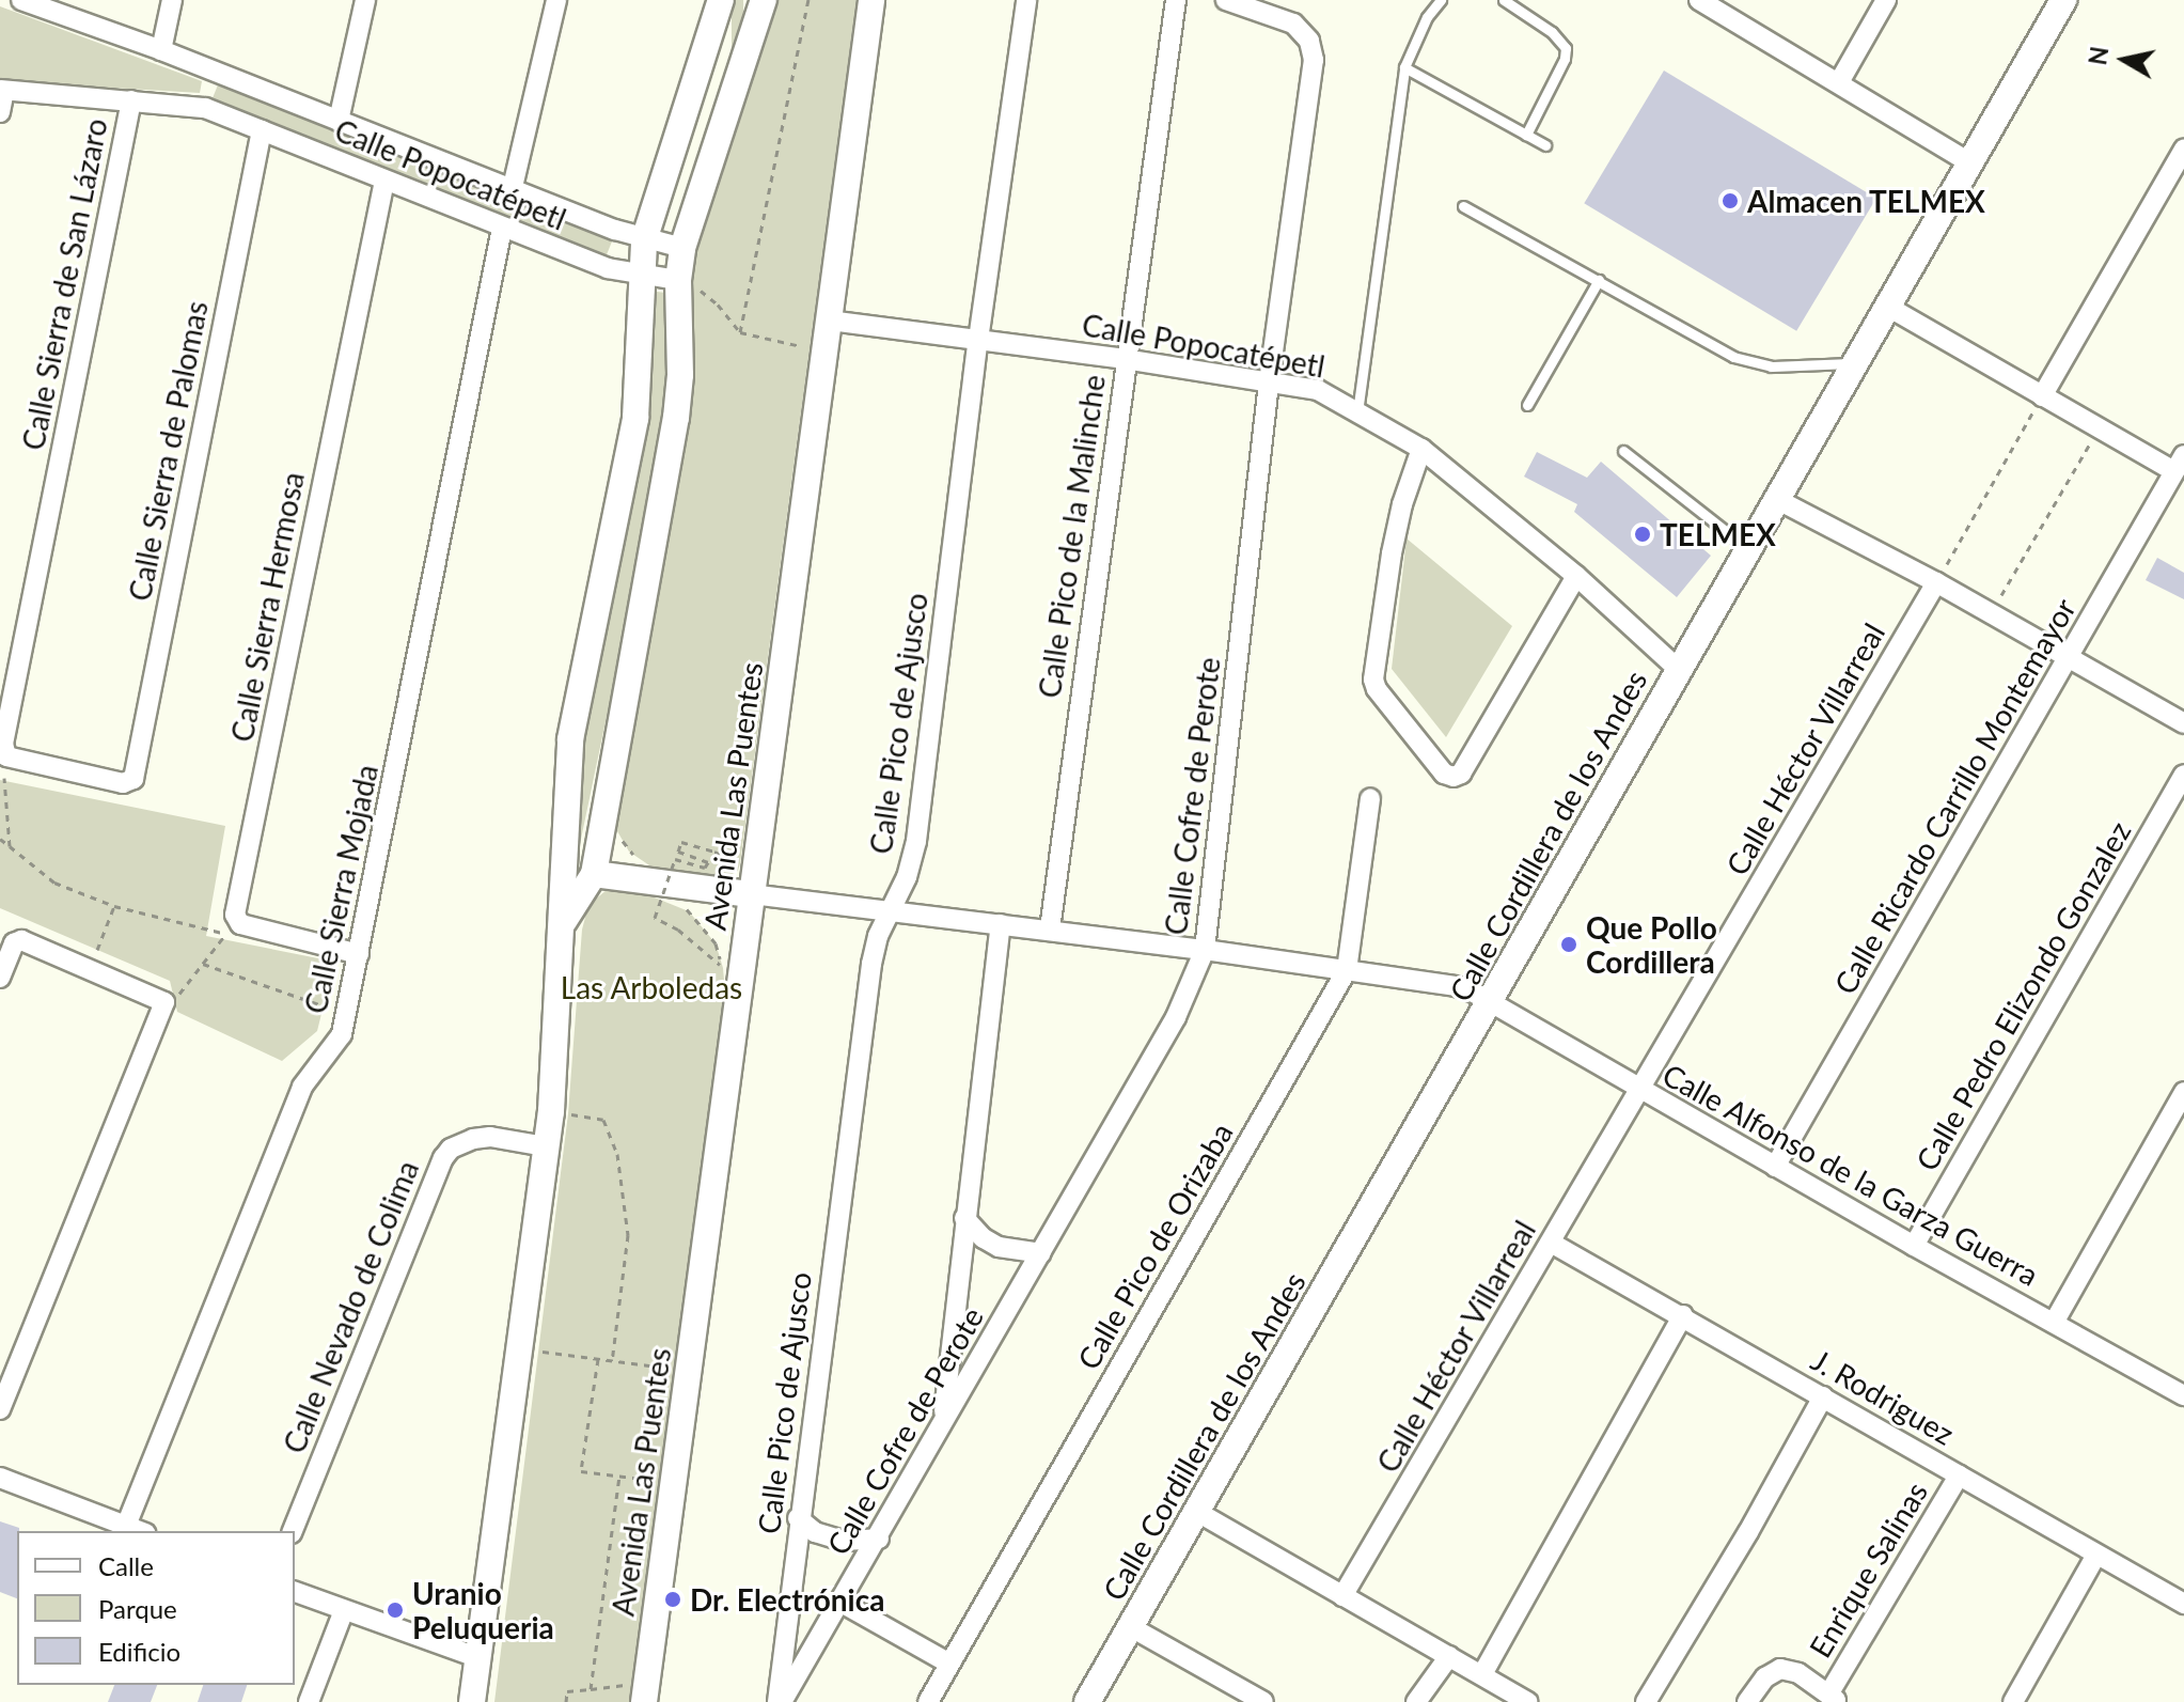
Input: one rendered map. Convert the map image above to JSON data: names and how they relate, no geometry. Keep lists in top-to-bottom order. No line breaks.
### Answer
{"streets":{"street":["Calle Popocatépetl","Calle Sierra de San Lázaro","Calle Sierra de Palomas","Calle Pico de la Malinche","Calle Sierra Hermosa","Calle Pico de Ajusco","Calle Héctor Villarreal","Avenida Las Puentes","Calle Cofre de Perote","Calle Ricardo Carrillo Montemayor","Calle Cordillera de los Andes","Calle Sierra Mojada","Calle Pedro Elizondo Gonzalez","Calle Alfonso de la Garza Guerra","Calle Pico de Orizaba","Calle Nevado de Colima","J. Rodriguez","Enrique Salinas"]},"crossings":[["Calle Popocatépetl","Calle Sierra de San Lázaro"],["Calle Popocatépetl","Calle Sierra de Palomas"],["Calle Popocatépetl","Calle Pico de la Malinche"],["Calle Popocatépetl","Calle Sierra Hermosa"],["Calle Popocatépetl","Calle Pico de Ajusco"],["Calle Popocatépetl","Avenida Las Puentes"],["Calle Popocatépetl","Calle Cofre de Perote"],["Calle Popocatépetl","Calle Cordillera de los Andes"],["Calle Popocatépetl","Calle Sierra Mojada"],["Calle Sierra de San Lázaro","Calle Sierra de Palomas"],["Calle Pico de la Malinche","Calle Alfonso de la Garza Guerra"],["Calle Sierra Hermosa","Calle Sierra Mojada"],["Calle Pico de Ajusco","Calle Cofre de Perote"],["Calle Pico de Ajusco","Calle Alfonso de la Garza Guerra"],["Calle Héctor Villarreal","Calle Alfonso de la Garza Guerra"],["Calle Héctor Villarreal","J. Rodriguez"],["Avenida Las Puentes","Calle Alfonso de la Garza Guerra"],["Calle Cofre de Perote","Calle Alfonso de la Garza Guerra"],["Calle Ricardo Carrillo Montemayor","Calle Alfonso de la Garza Guerra"],["Calle Cordillera de los Andes","Calle Alfonso de la Garza Guerra"],["Calle Pedro Elizondo Gonzalez","Calle Alfonso de la Garza Guerra"],["Calle Alfonso de la Garza Guerra","Calle Pico de Orizaba"],["J. Rodriguez","Enrique Salinas"]],"parks":["Las Arboledas"],"places":["Almacen TELMEX","TELMEX","Que Pollo Cordillera","Dr. Electrónica","Uranio Peluqueria"],"legend":["Calle","Parque","Edificio"],"north":"left"}
